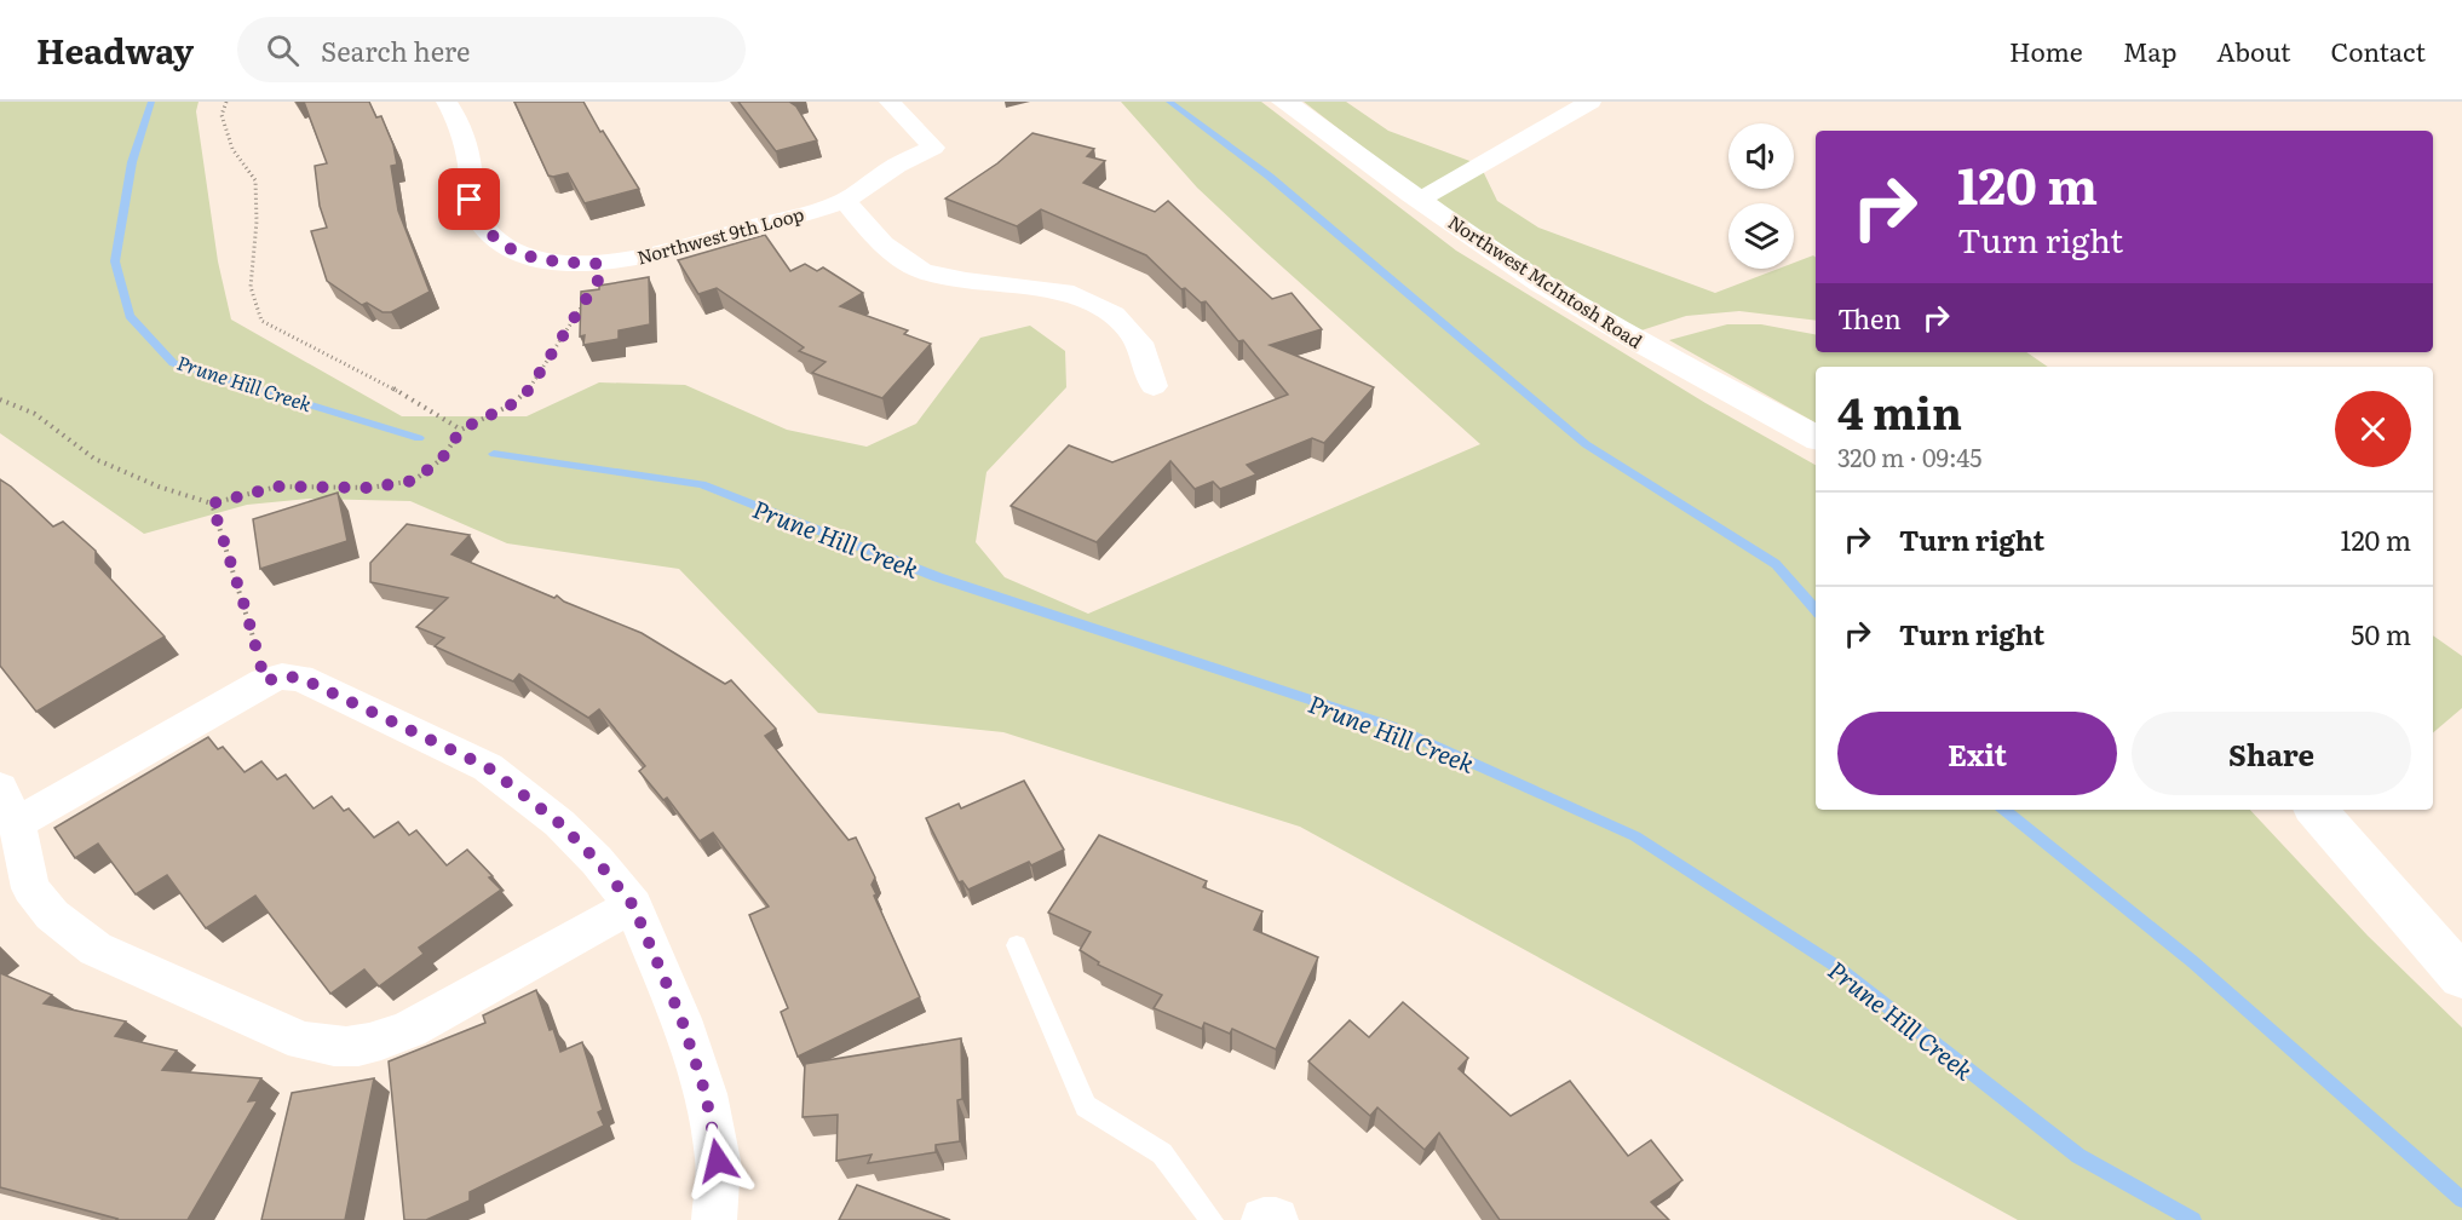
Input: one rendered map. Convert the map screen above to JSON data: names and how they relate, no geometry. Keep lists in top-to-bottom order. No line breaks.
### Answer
{"streets":{"street":["Northwest 9th Loop","Northwest McIntosh Road"]},"water":["Prune Hill Creek"],"page":{"header":"Headway","search":"Search here","nav":["Home","Map","About","Contact"],"turn":["120 m","Turn right"],"then":"Then","heading":["4 min","320 m · 09:45"],"list":[{"name":"Turn right","value":"120 m"},{"name":"Turn right","value":"50 m"}],"buttons":["Exit","Share"]}}
